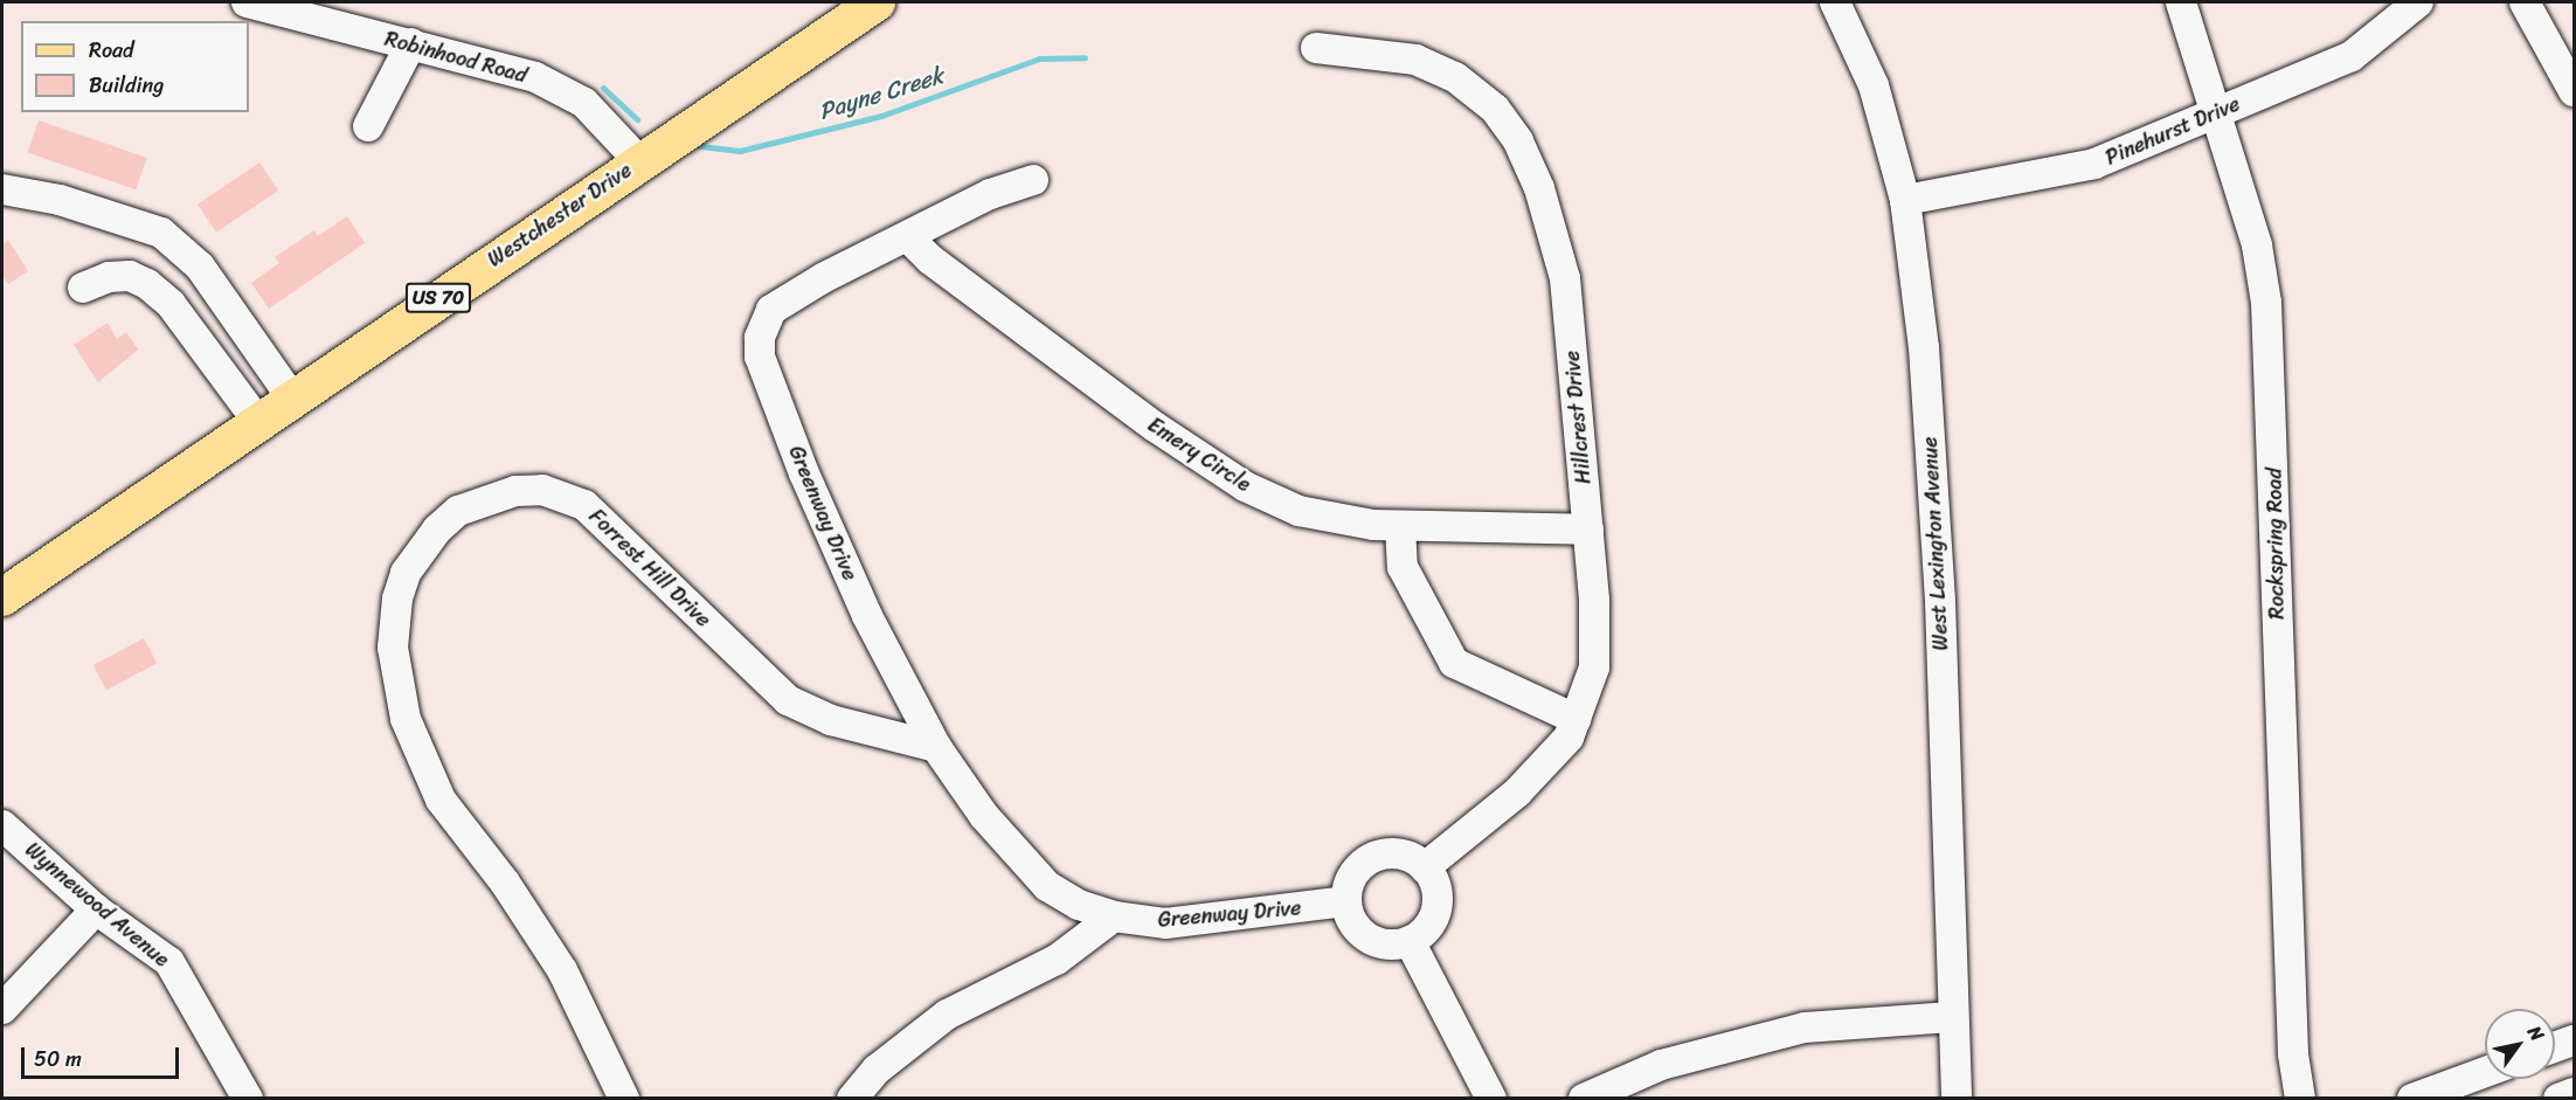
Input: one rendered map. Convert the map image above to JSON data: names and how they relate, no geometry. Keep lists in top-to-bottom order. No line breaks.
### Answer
{"streets":{"main road":["Westchester Drive","US 70"],"street":["Robinhood Road","Pinehurst Drive","Hillcrest Drive","Emery Circle","Greenway Drive","West Lexington Avenue","Rockspring Road","Forrest Hill Drive","Wynnewood Avenue"]},"crossings":[["Robinhood Road","Westchester Drive"],["Pinehurst Drive","West Lexington Avenue"],["Pinehurst Drive","Rockspring Road"],["Hillcrest Drive","Emery Circle"],["Hillcrest Drive","Greenway Drive"],["Emery Circle","Greenway Drive"],["Greenway Drive","Forrest Hill Drive"]],"water":["Payne Creek"],"legend":["Road","Building"],"scale_bar":"50 m","north":"top right"}
